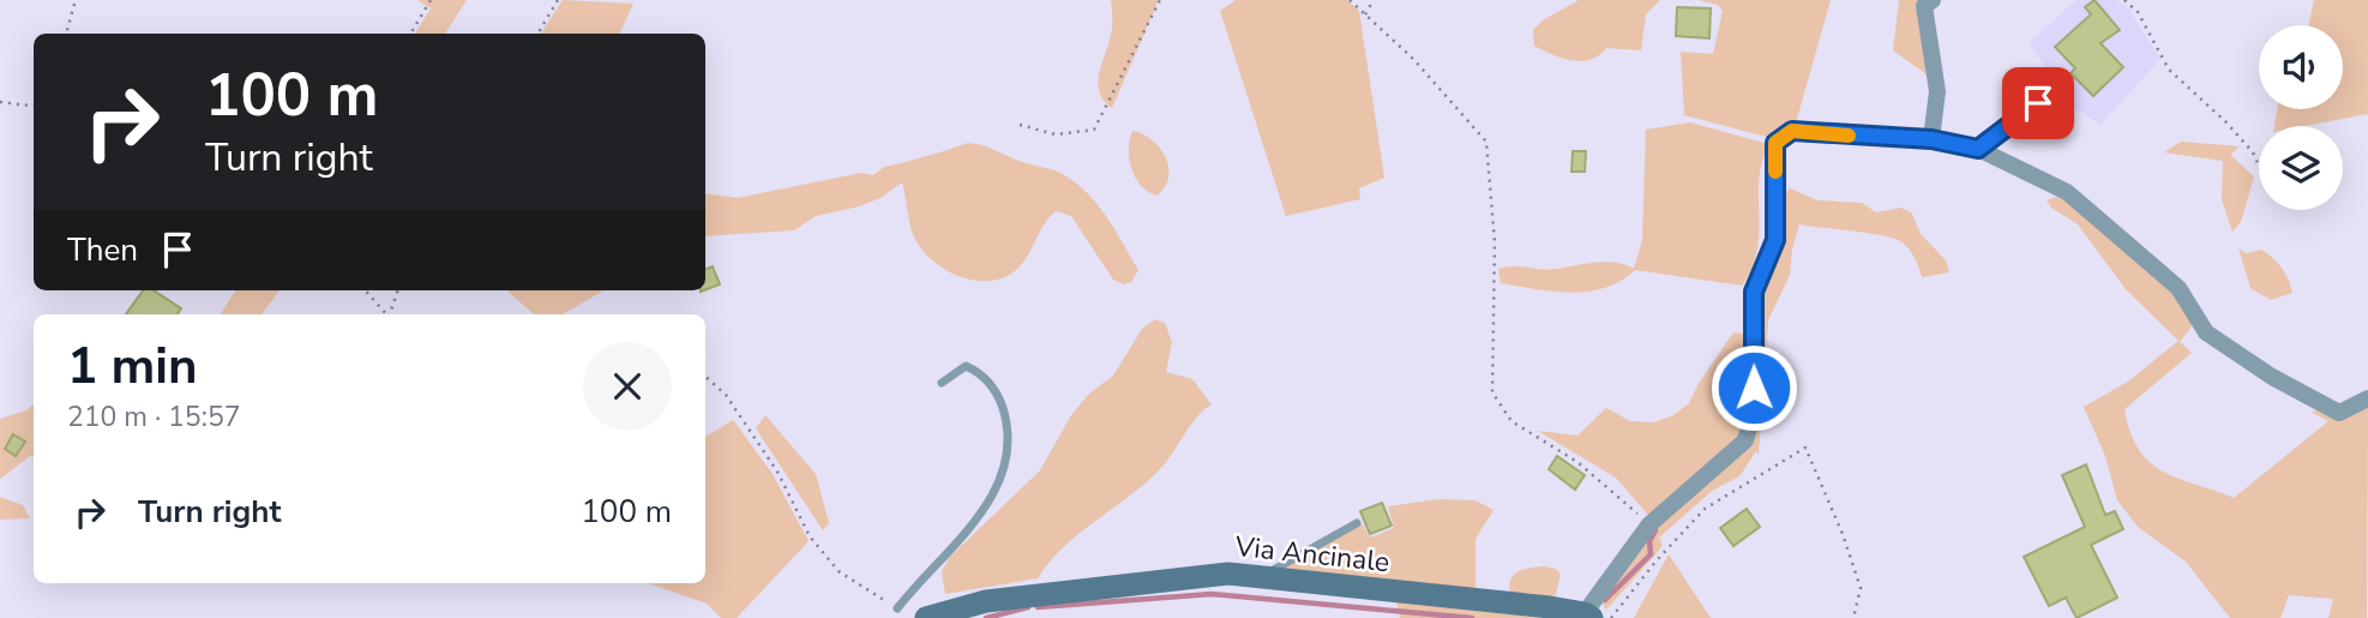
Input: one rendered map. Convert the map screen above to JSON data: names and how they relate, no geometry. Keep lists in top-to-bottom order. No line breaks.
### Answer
{"streets":{"main road":["Via Ancinale"]},"page":{"turn":["100 m","Turn right"],"then":"Then","heading":["1 min","210 m · 15:57"],"list":[{"name":"Turn right","value":"100 m"}]}}
